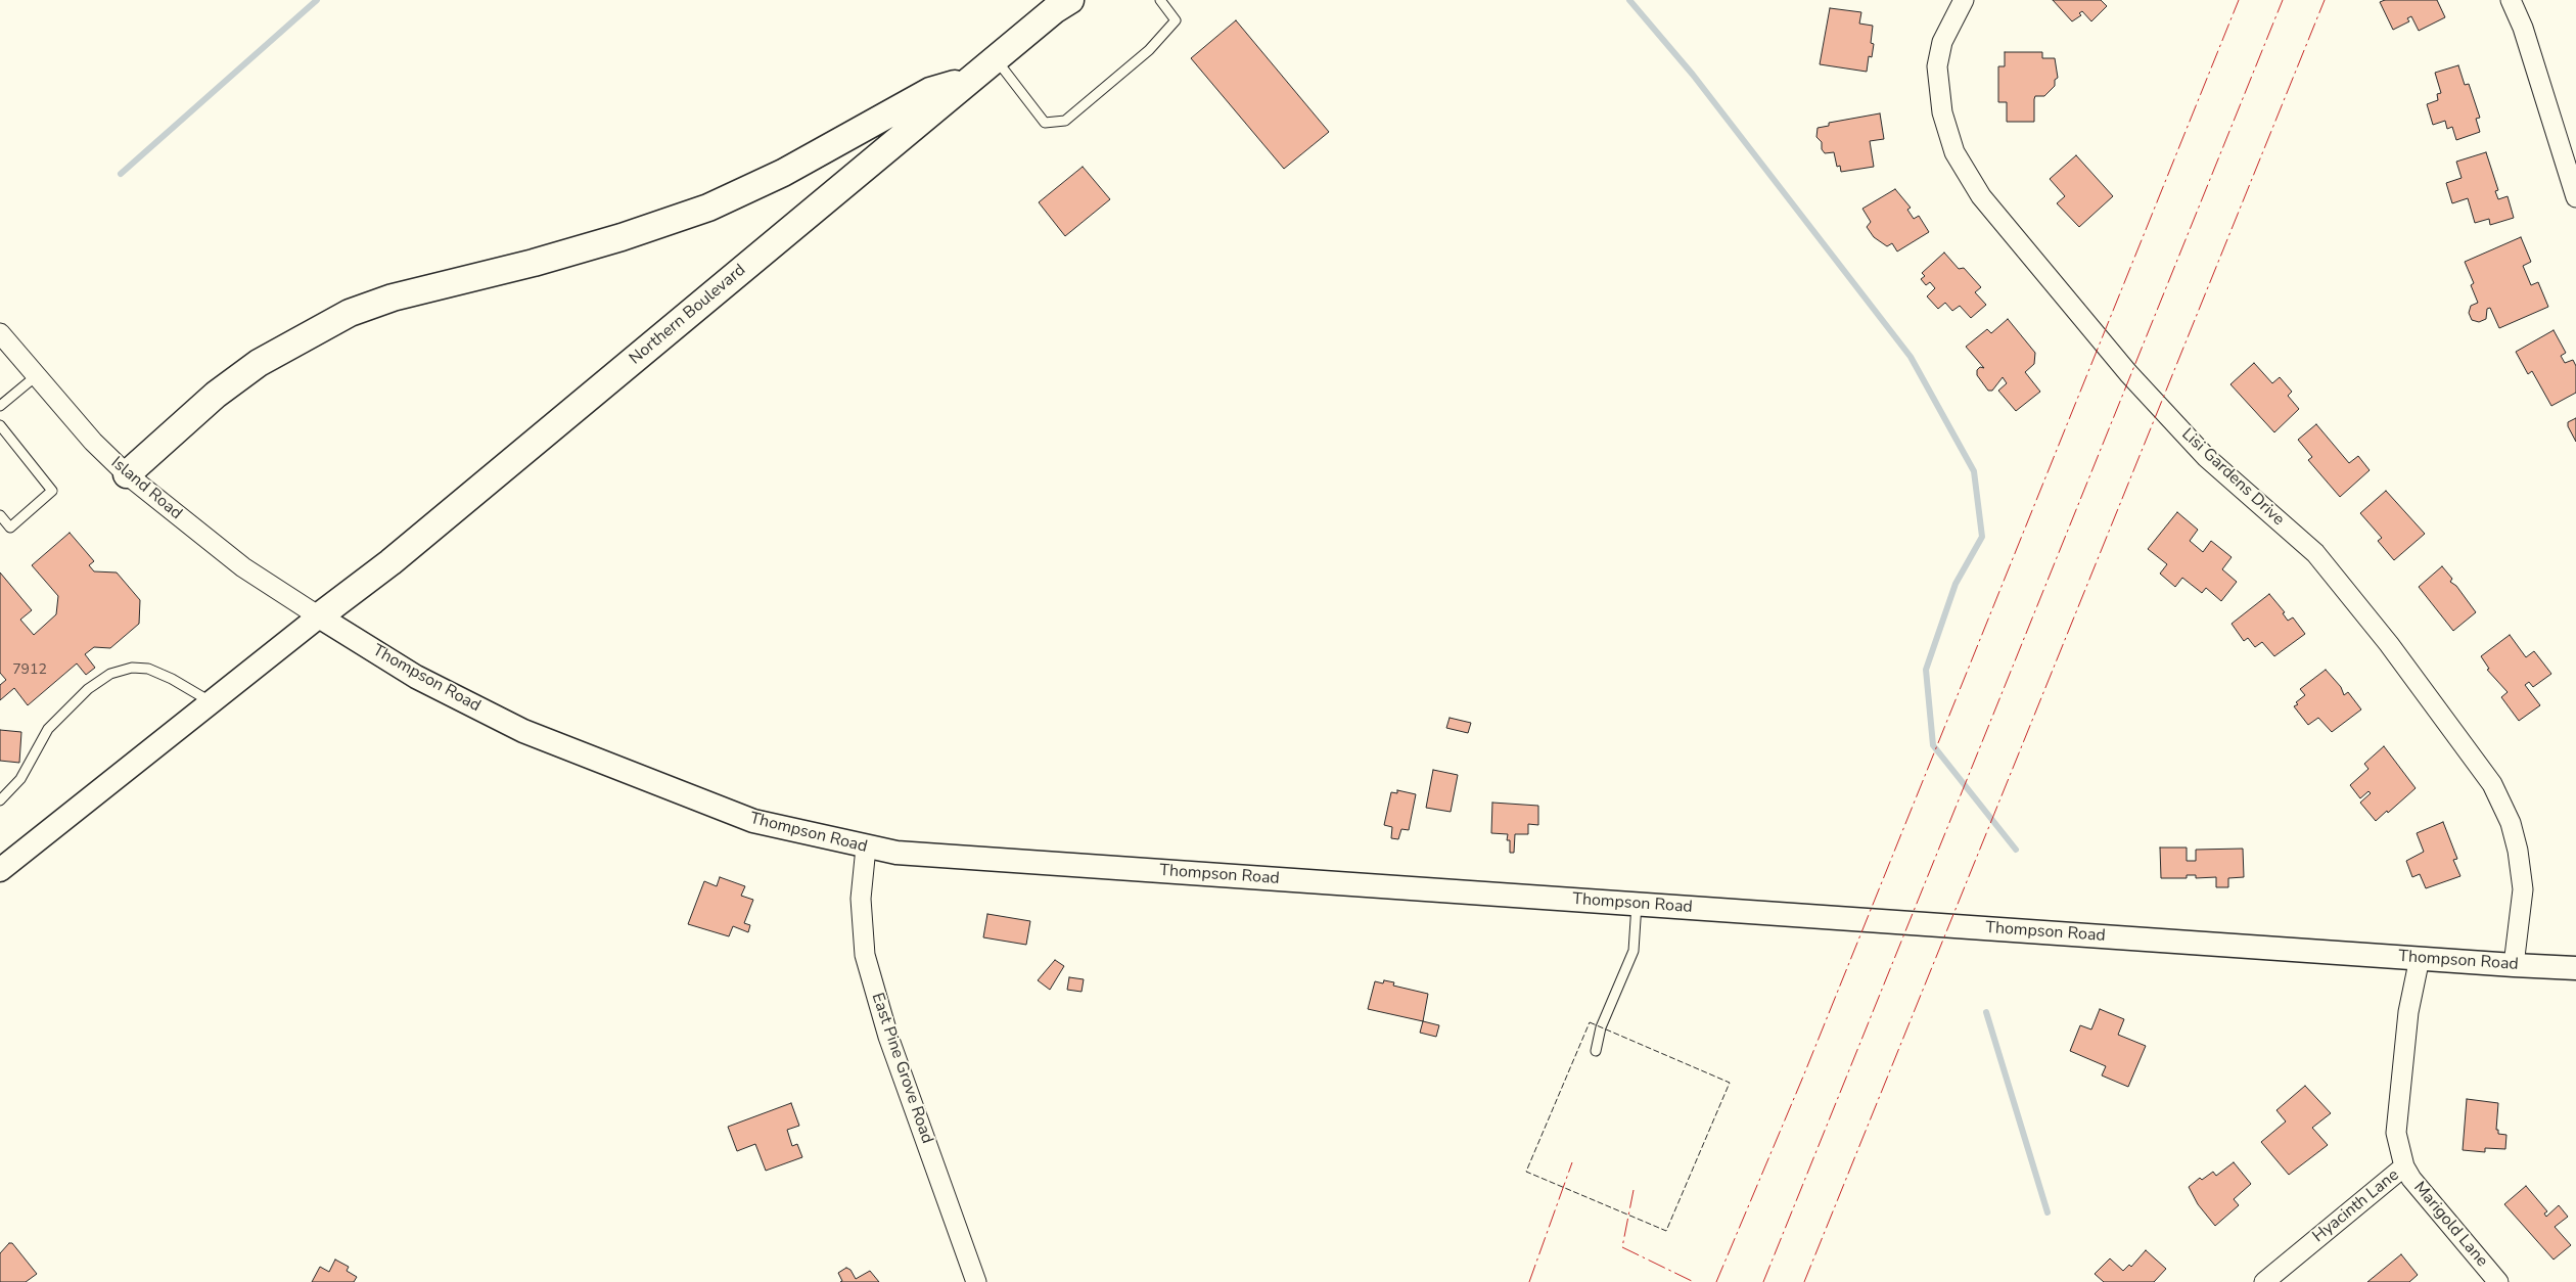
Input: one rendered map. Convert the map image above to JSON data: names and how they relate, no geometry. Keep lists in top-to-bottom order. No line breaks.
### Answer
{"streets":{"main road":["Northern Boulevard"],"street":["Lisi Gardens Drive","Island Road","Thompson Road","East Pine Grove Road","Hyacinth Lane","Marigold Lane"]},"crossings":[["Northern Boulevard","Island Road"],["Northern Boulevard","Thompson Road"],["Lisi Gardens Drive","Thompson Road"],["Island Road","Thompson Road"],["Thompson Road","East Pine Grove Road"],["Thompson Road","Hyacinth Lane"],["Hyacinth Lane","Marigold Lane"]],"house_numbers":["7912"]}
